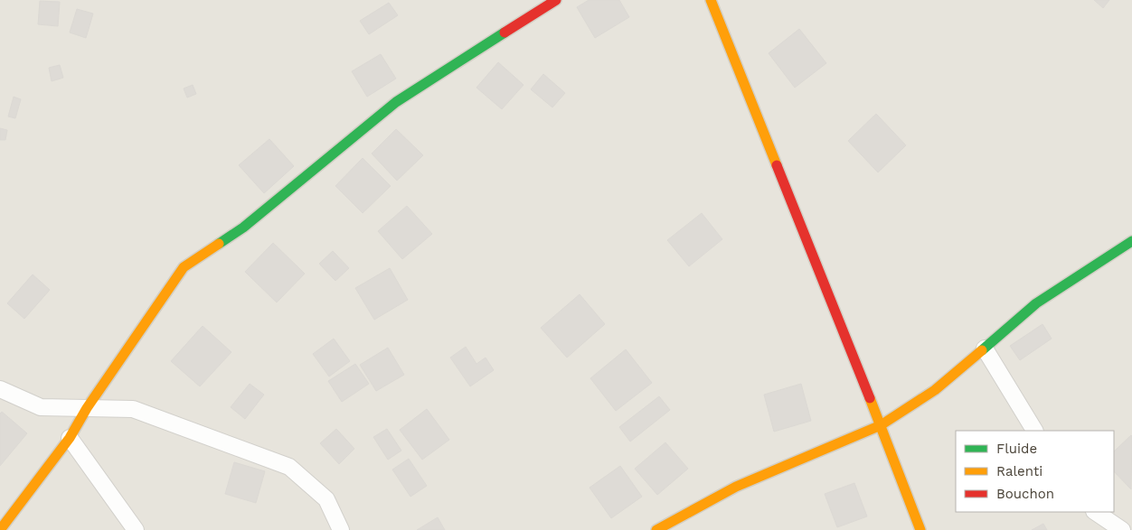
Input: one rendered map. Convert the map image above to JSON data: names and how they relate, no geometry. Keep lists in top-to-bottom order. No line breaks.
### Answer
{"legend":["Fluide","Ralenti","Bouchon"]}
